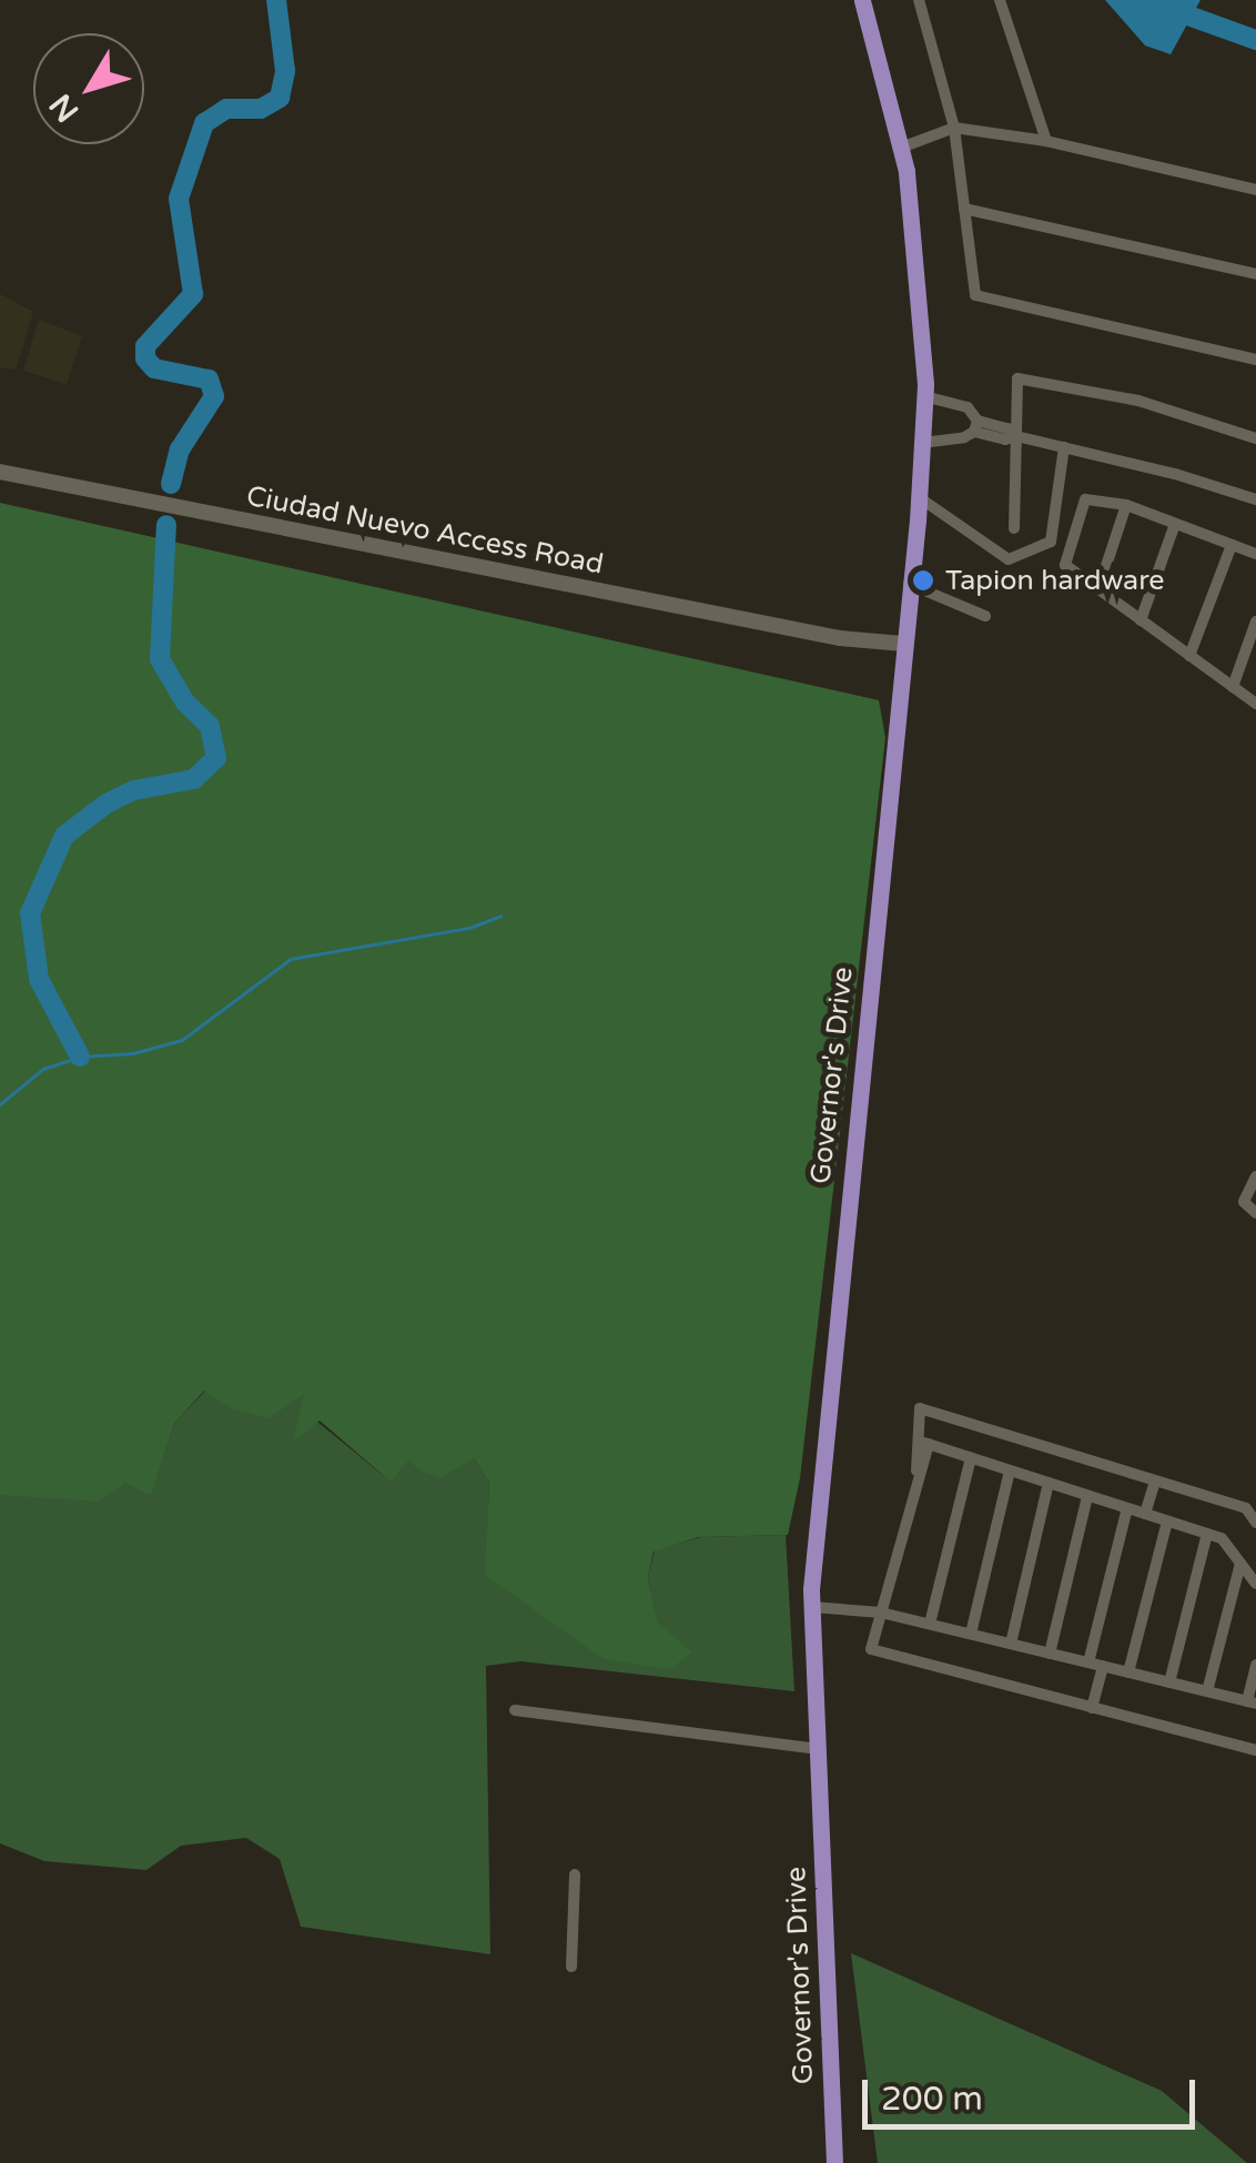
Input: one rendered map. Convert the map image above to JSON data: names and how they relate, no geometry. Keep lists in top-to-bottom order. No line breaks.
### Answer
{"streets":{"main road":["Governor's Drive"],"street":["Ciudad Nuevo Access Road"]},"crossings":[["Ciudad Nuevo Access Road","Governor's Drive"]],"places":["Tapion hardware"],"scale_bar":"200 m","north":"bottom left"}
